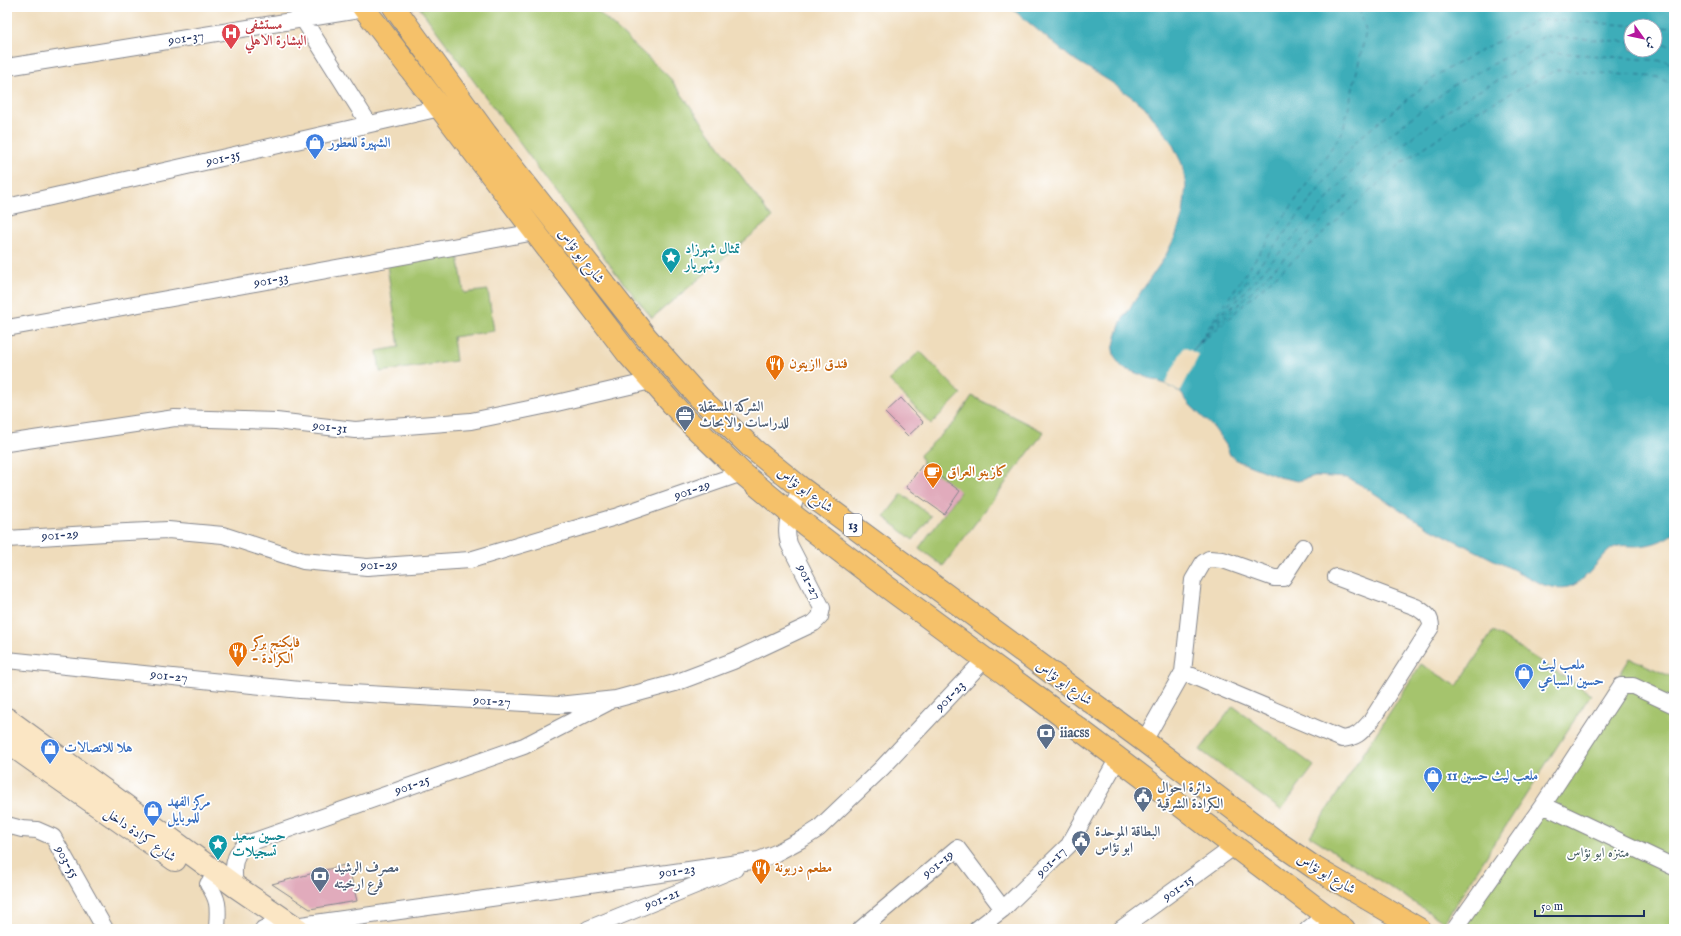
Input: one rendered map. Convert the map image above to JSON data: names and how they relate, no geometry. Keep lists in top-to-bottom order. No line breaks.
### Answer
{"streets":{"main road":["شارع ابو نؤاس","13","شارع كرادة داخل"],"street":["901-37","901-35","901-33","901-31","901-29","901-27","901-23","901-25","903-55","901-17","901-19","901-15","901-21"]},"crossings":[["901-37","شارع ابو نؤاس"],["901-35","شارع ابو نؤاس"],["شارع ابو نؤاس","901-33"],["شارع ابو نؤاس","901-31"],["شارع ابو نؤاس","901-29"],["شارع ابو نؤاس","901-27"],["شارع ابو نؤاس","901-23"],["شارع ابو نؤاس","901-17"],["شارع ابو نؤاس","901-15"],["901-27","901-25"],["901-23","شارع كرادة داخل"],["901-23","901-21"],["901-25","شارع كرادة داخل"],["901-17","901-19"]],"parks":["متنزه ابو نؤاس"],"places":{"hospital":["مستشفى البشارة الاهلي"],"shop":["الشهيرة للعطور","ملعب ليث حسين السباعي","هلا للاتصالات","ملعب ليث حسين 11","مركز الفهد للموبايل"],"place":["تمثال شهرزاد وشهريار","حسين سعيد تسجيلات"],"restaurant":["فندق اازيتون","فايكنج بركر - الكرادة","مطعم دربونة"],"office":["الشركة المستقلة للدراسات والابحاث"],"cafe":["كازينو العراق"],"bank":["iiacss","مصرف الرشيد فرع ارخيته"],"public building":["دائرة احوال الكرادة الشرقية","البطاقة الموحدة ابو نؤاس"]},"scale_bar":"50 m","north":"bottom right"}
